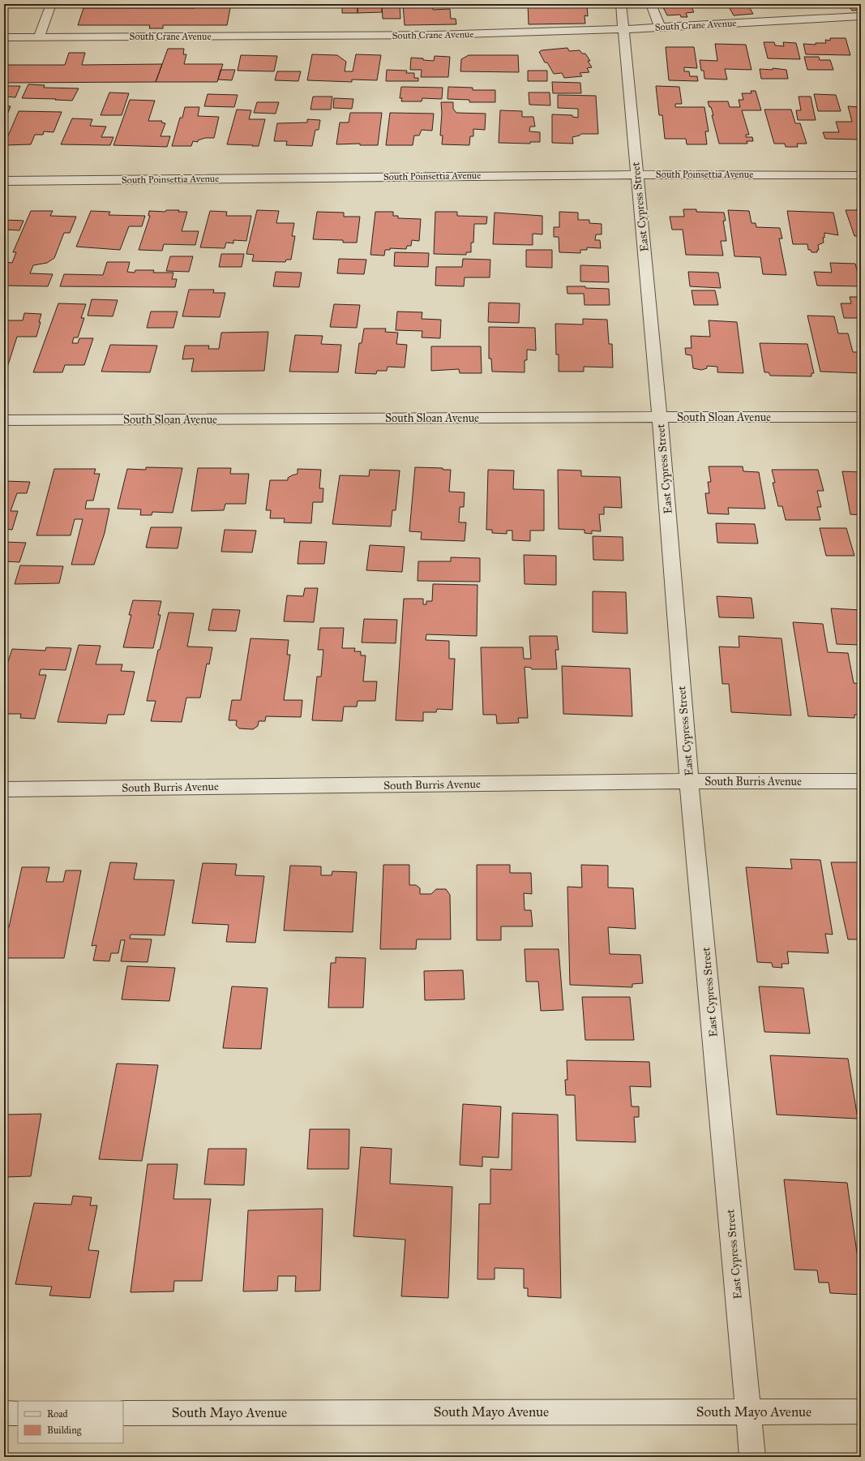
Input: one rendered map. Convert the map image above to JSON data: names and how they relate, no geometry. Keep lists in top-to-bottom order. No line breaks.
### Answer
{"streets":{"street":["South Crane Avenue","South Poinsettia Avenue","East Cypress Street","South Sloan Avenue","South Burris Avenue","South Mayo Avenue"]},"crossings":[["South Crane Avenue","East Cypress Street"],["South Poinsettia Avenue","East Cypress Street"],["East Cypress Street","South Sloan Avenue"],["East Cypress Street","South Burris Avenue"],["East Cypress Street","South Mayo Avenue"]],"legend":["Road","Building"]}
